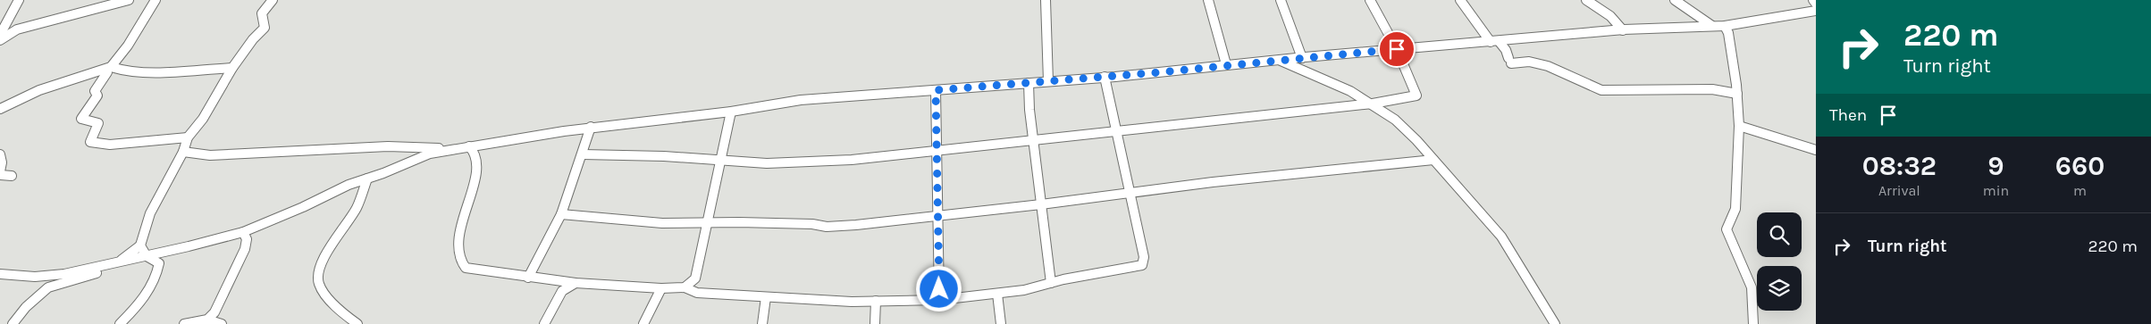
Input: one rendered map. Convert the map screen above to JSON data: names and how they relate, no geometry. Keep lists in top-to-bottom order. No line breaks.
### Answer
{"page":{"turn":["220 m","Turn right"],"then":"Then","eta":["08:32","Arrival","9","min","660","m"],"list":[{"name":"Turn right","value":"220 m"}]}}
